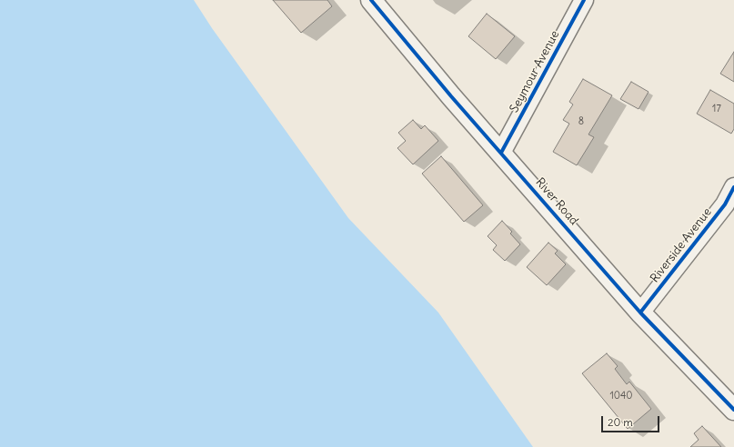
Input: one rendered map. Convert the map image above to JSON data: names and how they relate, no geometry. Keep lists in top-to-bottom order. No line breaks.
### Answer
{"streets":{"street":["Seymour Avenue","River Road","Riverside Avenue"]},"crossings":[["Seymour Avenue","River Road"],["River Road","Riverside Avenue"]],"house_numbers":["17","8","1040"],"scale_bar":"20 m"}
